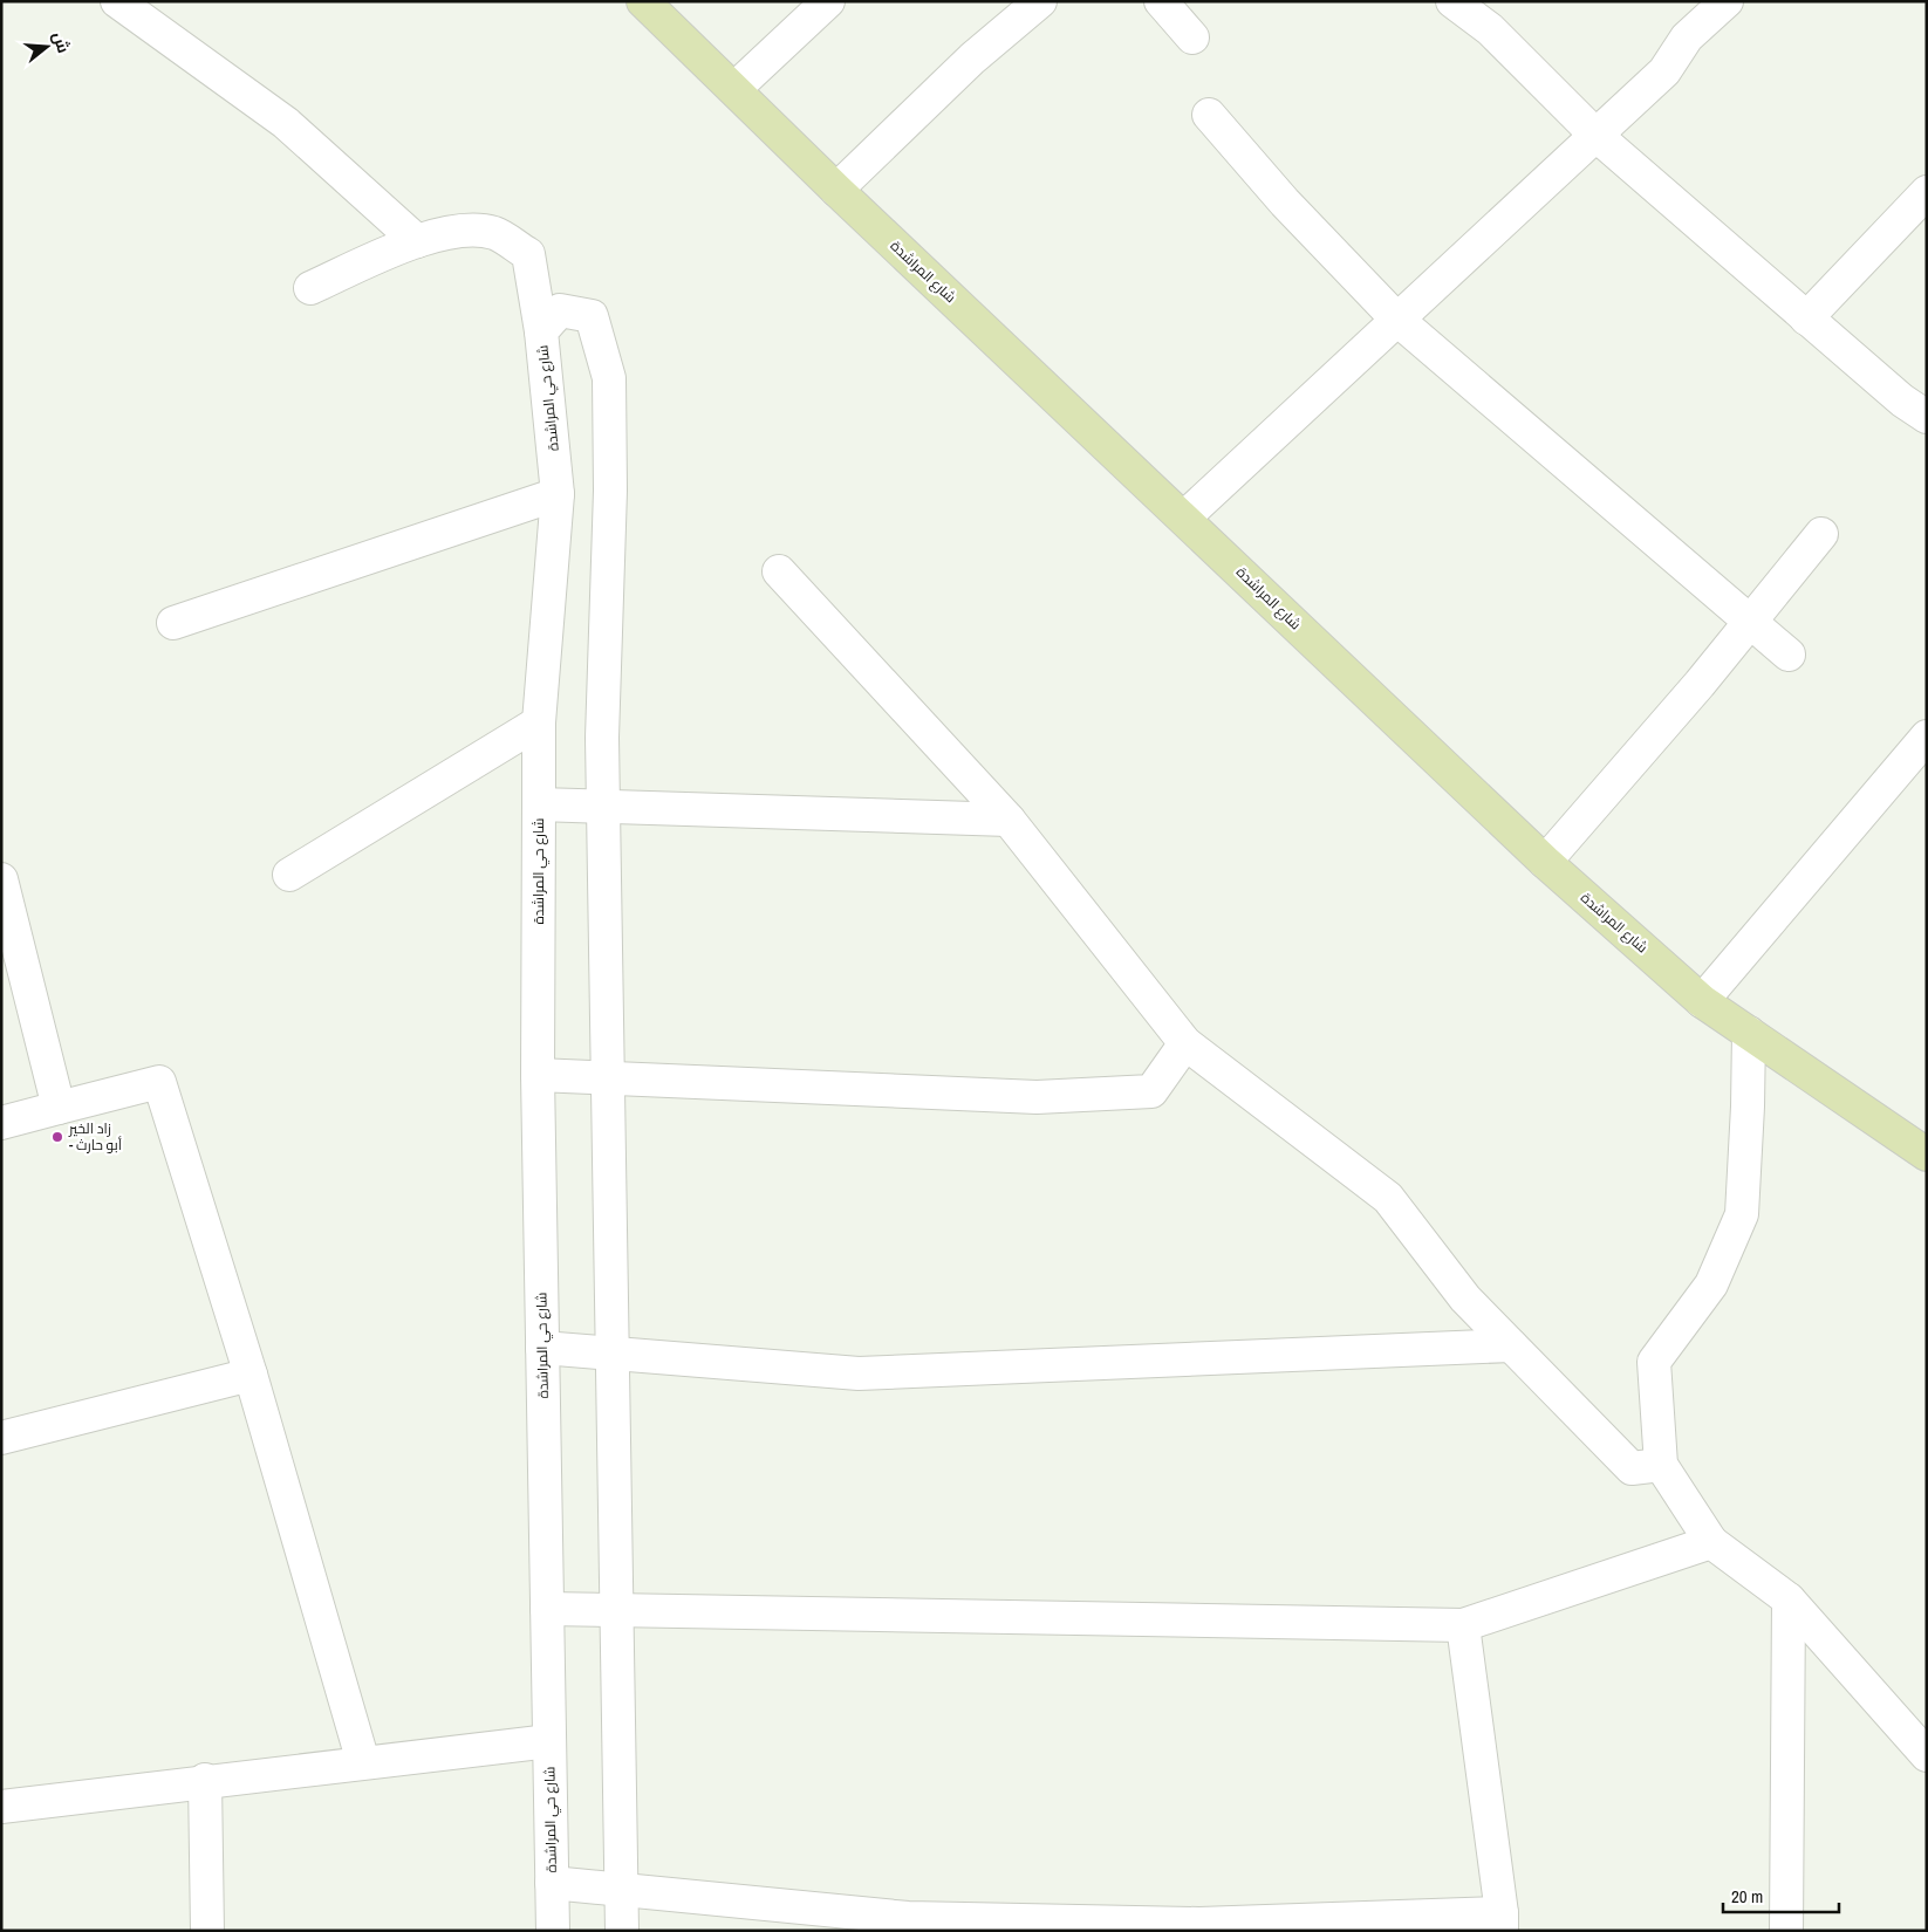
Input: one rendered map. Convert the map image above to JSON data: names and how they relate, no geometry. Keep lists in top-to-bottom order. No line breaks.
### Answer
{"streets":{"street":["شارع المراشدة","شارع حي المراشدة"]},"places":["زاد الخير - أبو حارث"],"scale_bar":"20 m","north":"right"}
